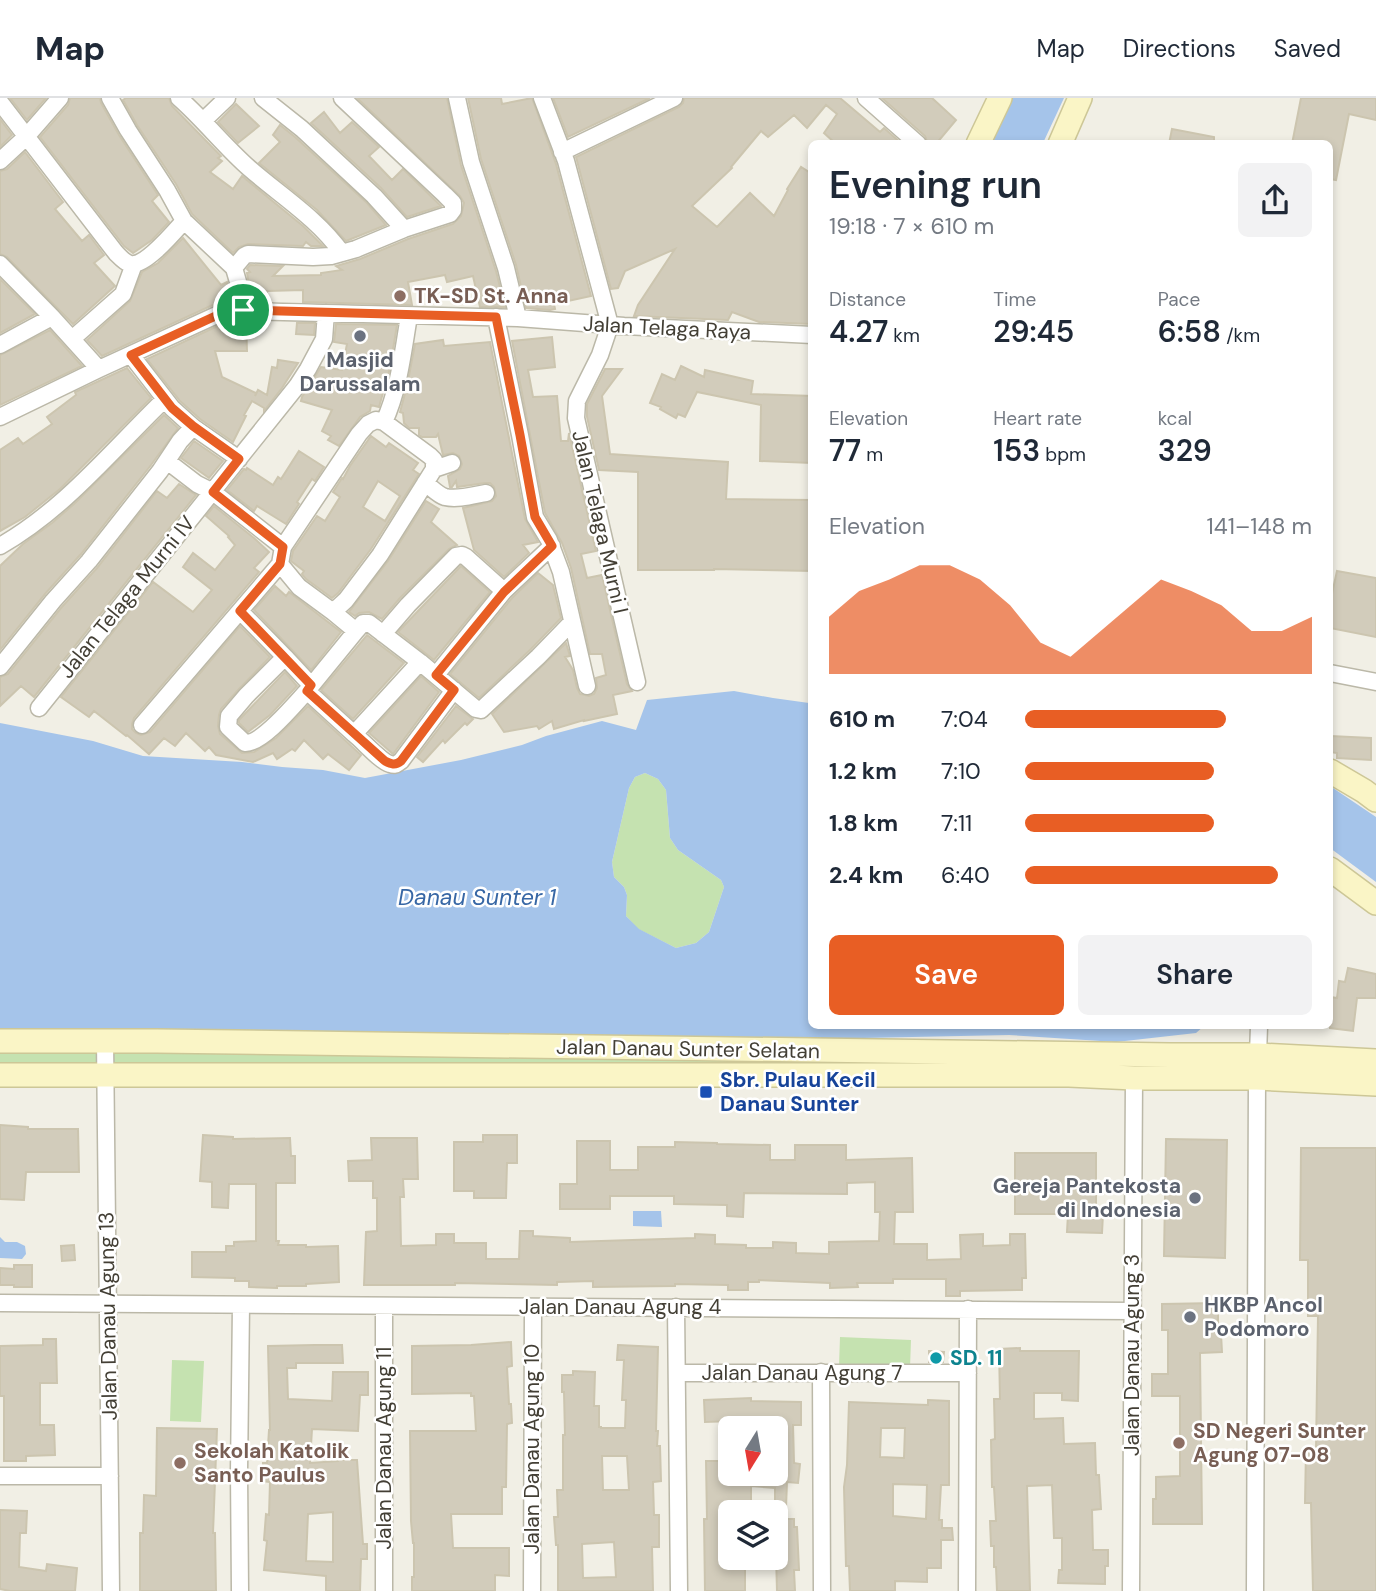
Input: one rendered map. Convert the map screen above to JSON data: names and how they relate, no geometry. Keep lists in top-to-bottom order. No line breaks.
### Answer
{"streets":{"street":["Jalan Telaga Raya","Jalan Telaga Murni I","Jalan Telaga Murni IV","Jalan Danau Sunter Selatan","Jalan Danau Agung 4","Jalan Danau Agung 13","Jalan Danau Agung 3","Jalan Danau Agung 7","Jalan Danau Agung 11","Jalan Danau Agung 10"]},"crossings":[["Jalan Telaga Raya","Jalan Telaga Murni I"],["Jalan Telaga Raya","Jalan Telaga Murni IV"],["Jalan Danau Sunter Selatan","Jalan Danau Agung 13"],["Jalan Danau Sunter Selatan","Jalan Danau Agung 3"],["Jalan Danau Agung 4","Jalan Danau Agung 13"],["Jalan Danau Agung 4","Jalan Danau Agung 3"],["Jalan Danau Agung 4","Jalan Danau Agung 11"],["Jalan Danau Agung 4","Jalan Danau Agung 10"]],"water":["Danau Sunter 1"],"places":{"other":["TK-SD St. Anna","Masjid Darussalam","Gereja Pantekosta di Indonesia","HKBP Ancol Podomoro","SD. 11","SD Negeri Sunter Agung 07-08","Sekolah Katolik Santo Paulus"],"transit":["Sbr. Pulau Kecil Danau Sunter"]},"north":"bottom","page":{"header":"Map","nav":["Map","Directions","Saved"],"heading":["Evening run","19:18 · 7 × 610 m"],"stats":[["Distance","4.27 km"],["Time","29:45"],["Pace","6:58 /km"],["Elevation","77 m"],["Heart rate","153 bpm"],["kcal","329"]],"chart":["Elevation","141–148 m"],"list":[{"name":"610 m","note":"7:04"},{"name":"1.2 km","note":"7:10"},{"name":"1.8 km","note":"7:11"},{"name":"2.4 km","note":"6:40"}],"buttons":["Save","Share"]}}
